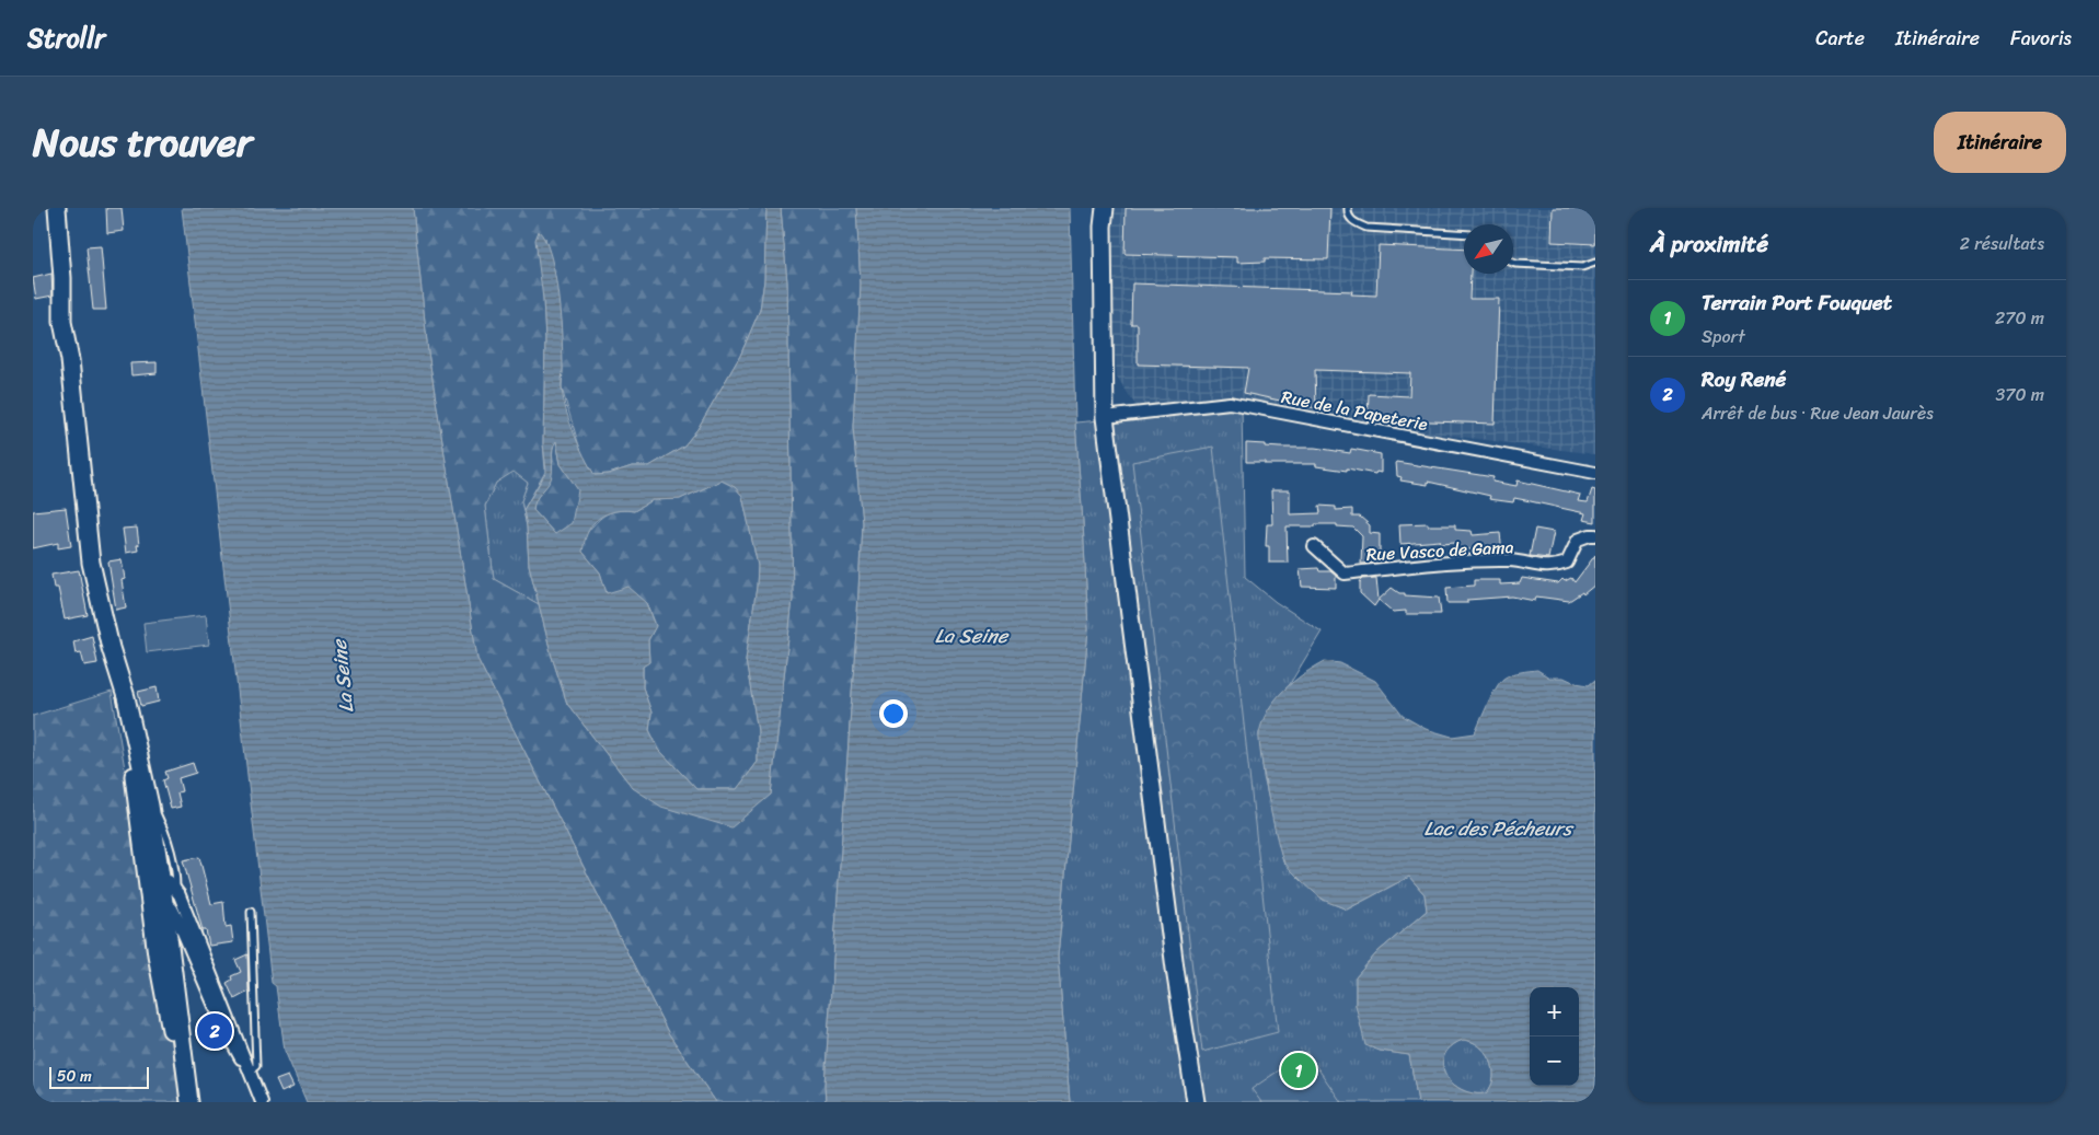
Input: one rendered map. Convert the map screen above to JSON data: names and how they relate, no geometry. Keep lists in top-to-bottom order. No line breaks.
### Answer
{"streets":{"street":["Rue de la Papeterie","Rue Vasco de Gama"]},"water":["La Seine","Lac des Pécheurs"],"scale_bar":"50 m","north":"bottom left","page":{"header":"Strollr","nav":["Carte","Itinéraire","Favoris"],"title":"Nous trouver","buttons":"Itinéraire","heading":["À proximité","2 résultats"],"list":[{"mark":"1","name":"Terrain Port Fouquet","note":"Sport","value":"270 m"},{"mark":"2","name":"Roy René","note":"Arrêt de bus · Rue Jean Jaurès","value":"370 m"}],"map_buttons":["+","−"],"pins":["2","1"],"scale":"50 m"}}
